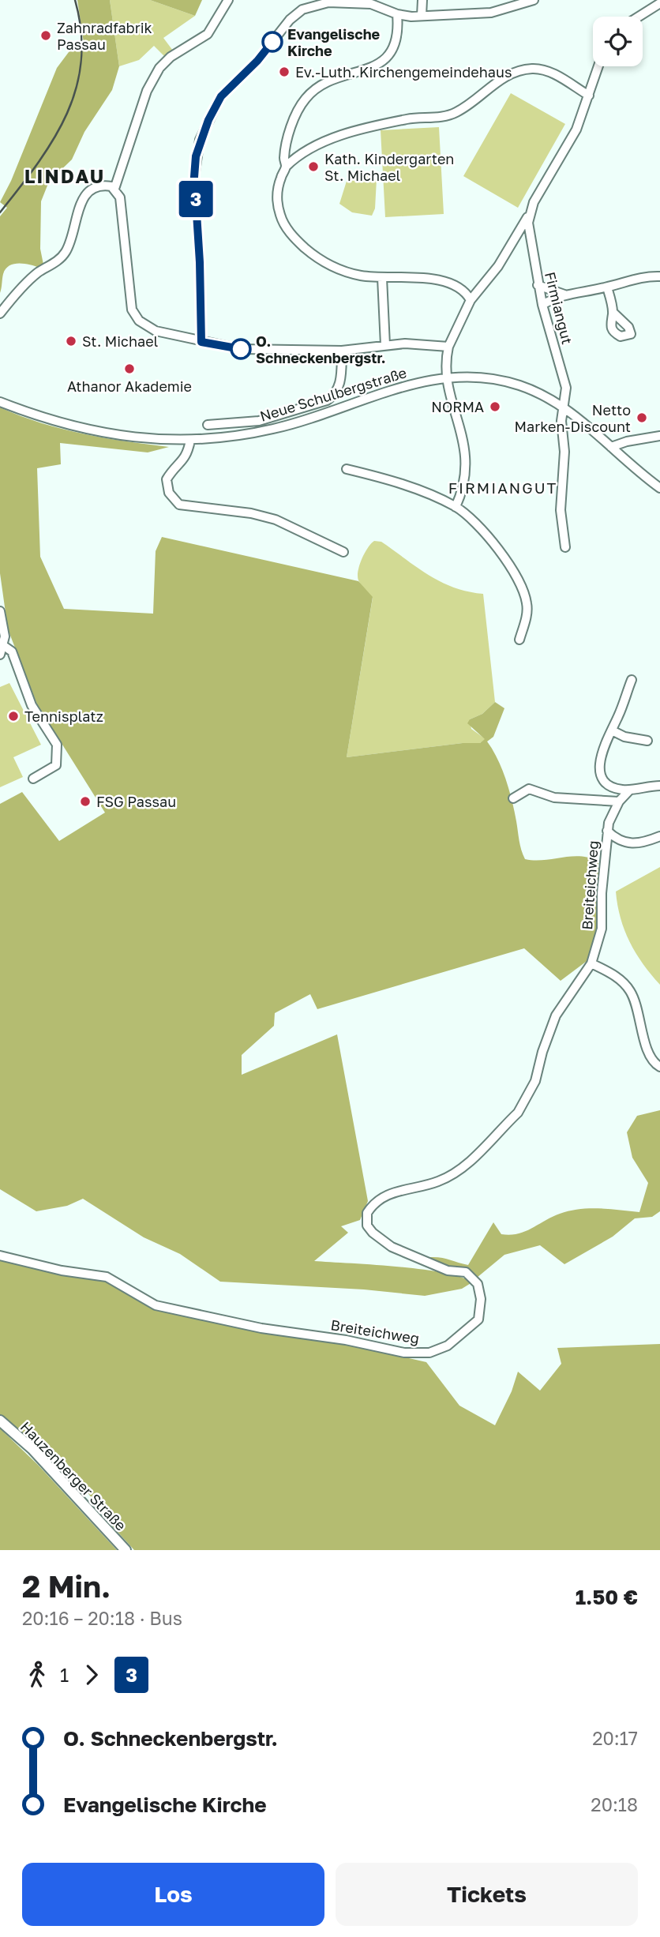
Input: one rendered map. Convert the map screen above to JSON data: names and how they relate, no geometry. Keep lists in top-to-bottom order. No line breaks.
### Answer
{"streets":{"main road":["Hauzenberger Straße"],"street":["Firmiangut","Neue Schulbergstraße","Breiteichweg"]},"crossings":[["Firmiangut","Neue Schulbergstraße"]],"districts":["LINDAU","FIRMIANGUT"],"places":["Zahnradfabrik Passau","Evangelische Kirche","Ev.-Luth. Kirchengemeindehaus","Kath. Kindergarten St. Michael","St. Michael","O. Schneckenbergstr.","Athanor Akademie","NORMA","Netto Marken-Discount","Tennisplatz","FSG Passau"],"lines":["bus line 3"],"page":{"on_map":"3","heading":["2 Min.","20:16 – 20:18 · Bus","1.50 €"],"legs":["1","3"],"list":[{"name":"O. Schneckenbergstr.","value":"20:17"},{"name":"Evangelische Kirche","value":"20:18"}],"buttons":["Los","Tickets"]}}
